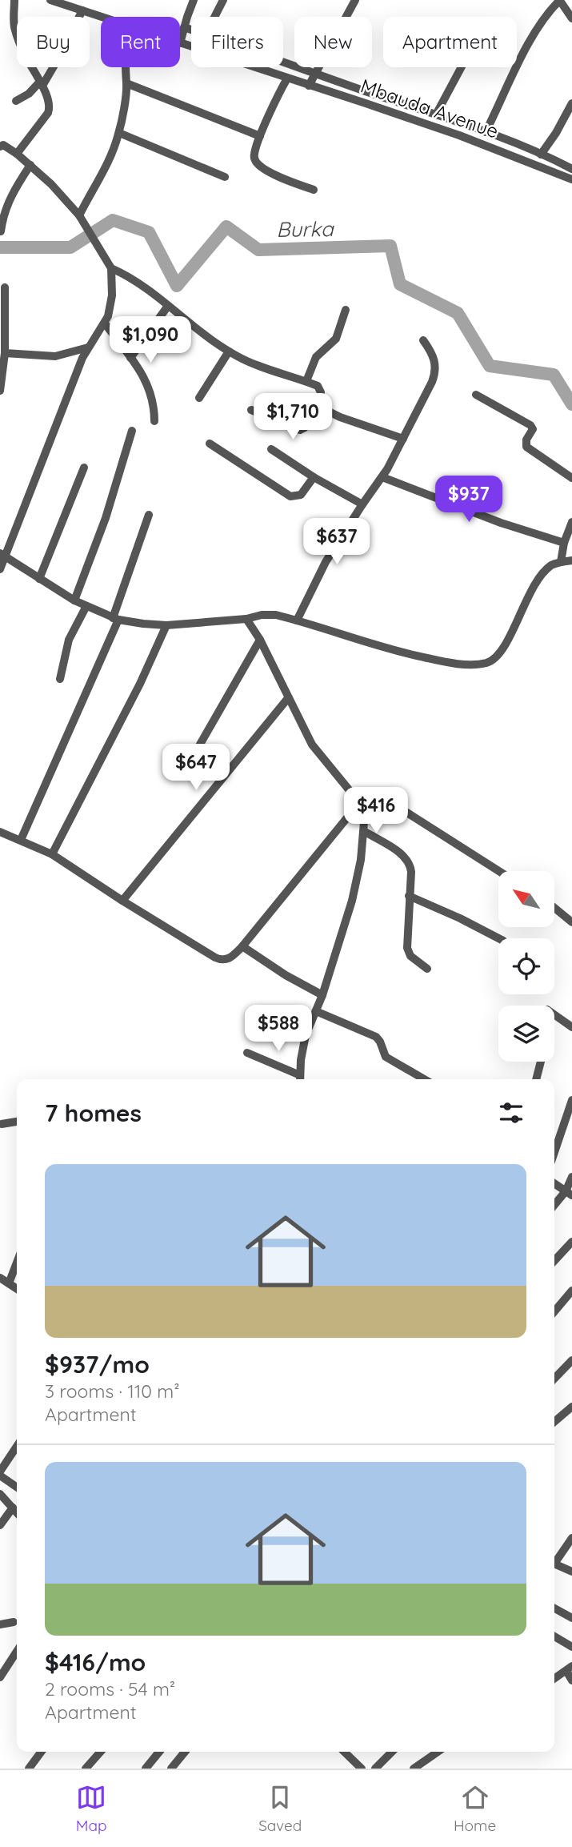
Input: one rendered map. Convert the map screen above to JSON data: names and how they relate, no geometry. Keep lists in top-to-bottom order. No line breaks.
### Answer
{"streets":{"street":["Mbauda Avenue"]},"water":["Burka"],"north":"top left","page":{"chip":["Buy","Rent","Filters","New","Apartment"],"price":["$1,090","$1,710","$937","$637","$647","$416","$588"],"heading":"7 homes","list":[{"name":"$937/mo","note":"3 rooms · 110 m² · Apartment"},{"name":"$416/mo","note":"2 rooms · 54 m² · Apartment"}],"tabs":["Map","Saved","Home"]}}
